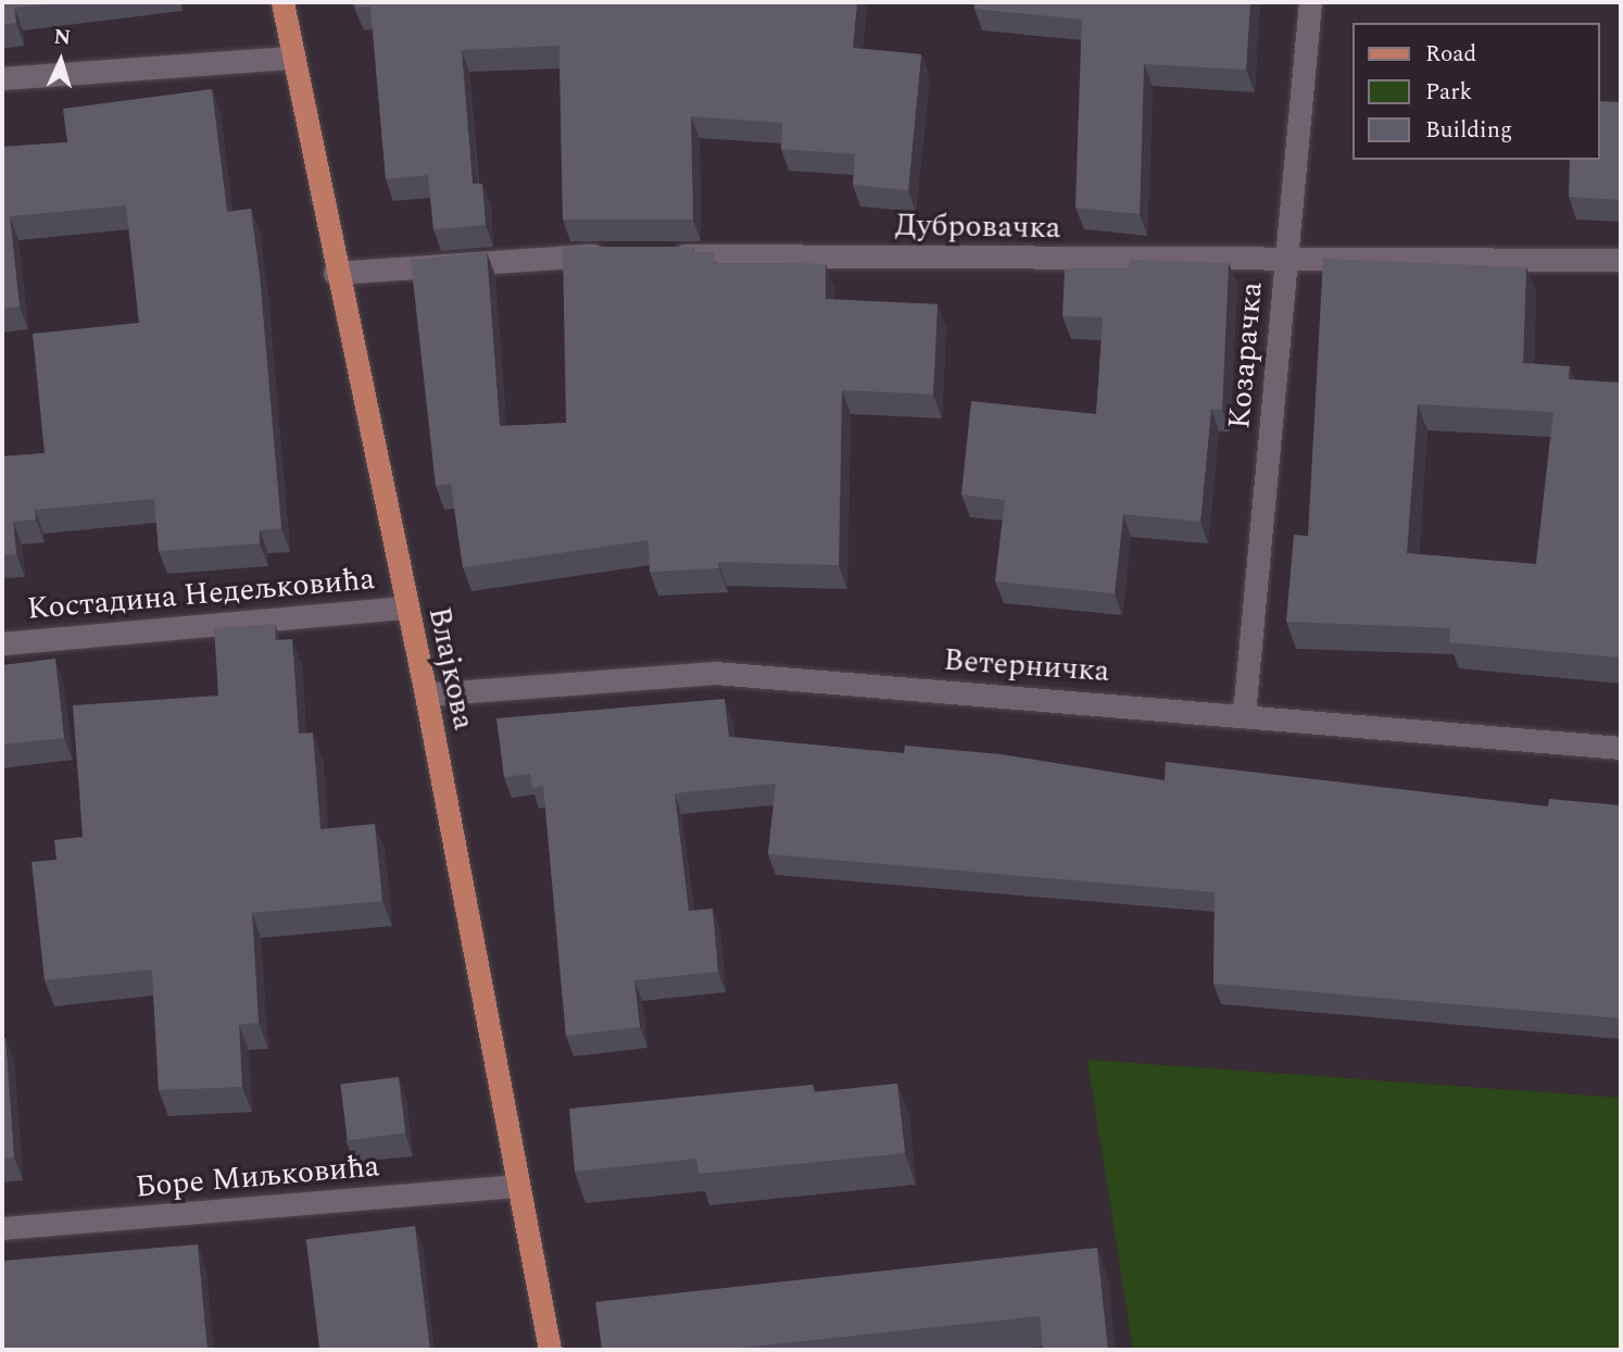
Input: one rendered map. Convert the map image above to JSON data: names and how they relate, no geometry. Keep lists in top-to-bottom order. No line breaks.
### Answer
{"streets":{"main road":["Влајкова"],"street":["Дубровачка","Козарачка","Костадина Недељковића","Ветерничка","Боре Миљковића"]},"crossings":[["Дубровачка","Козарачка"],["Козарачка","Ветерничка"],["Костадина Недељковића","Влајкова"],["Ветерничка","Влајкова"],["Влајкова","Боре Миљковића"]],"legend":["Road","Park","Building"],"north":"top"}
